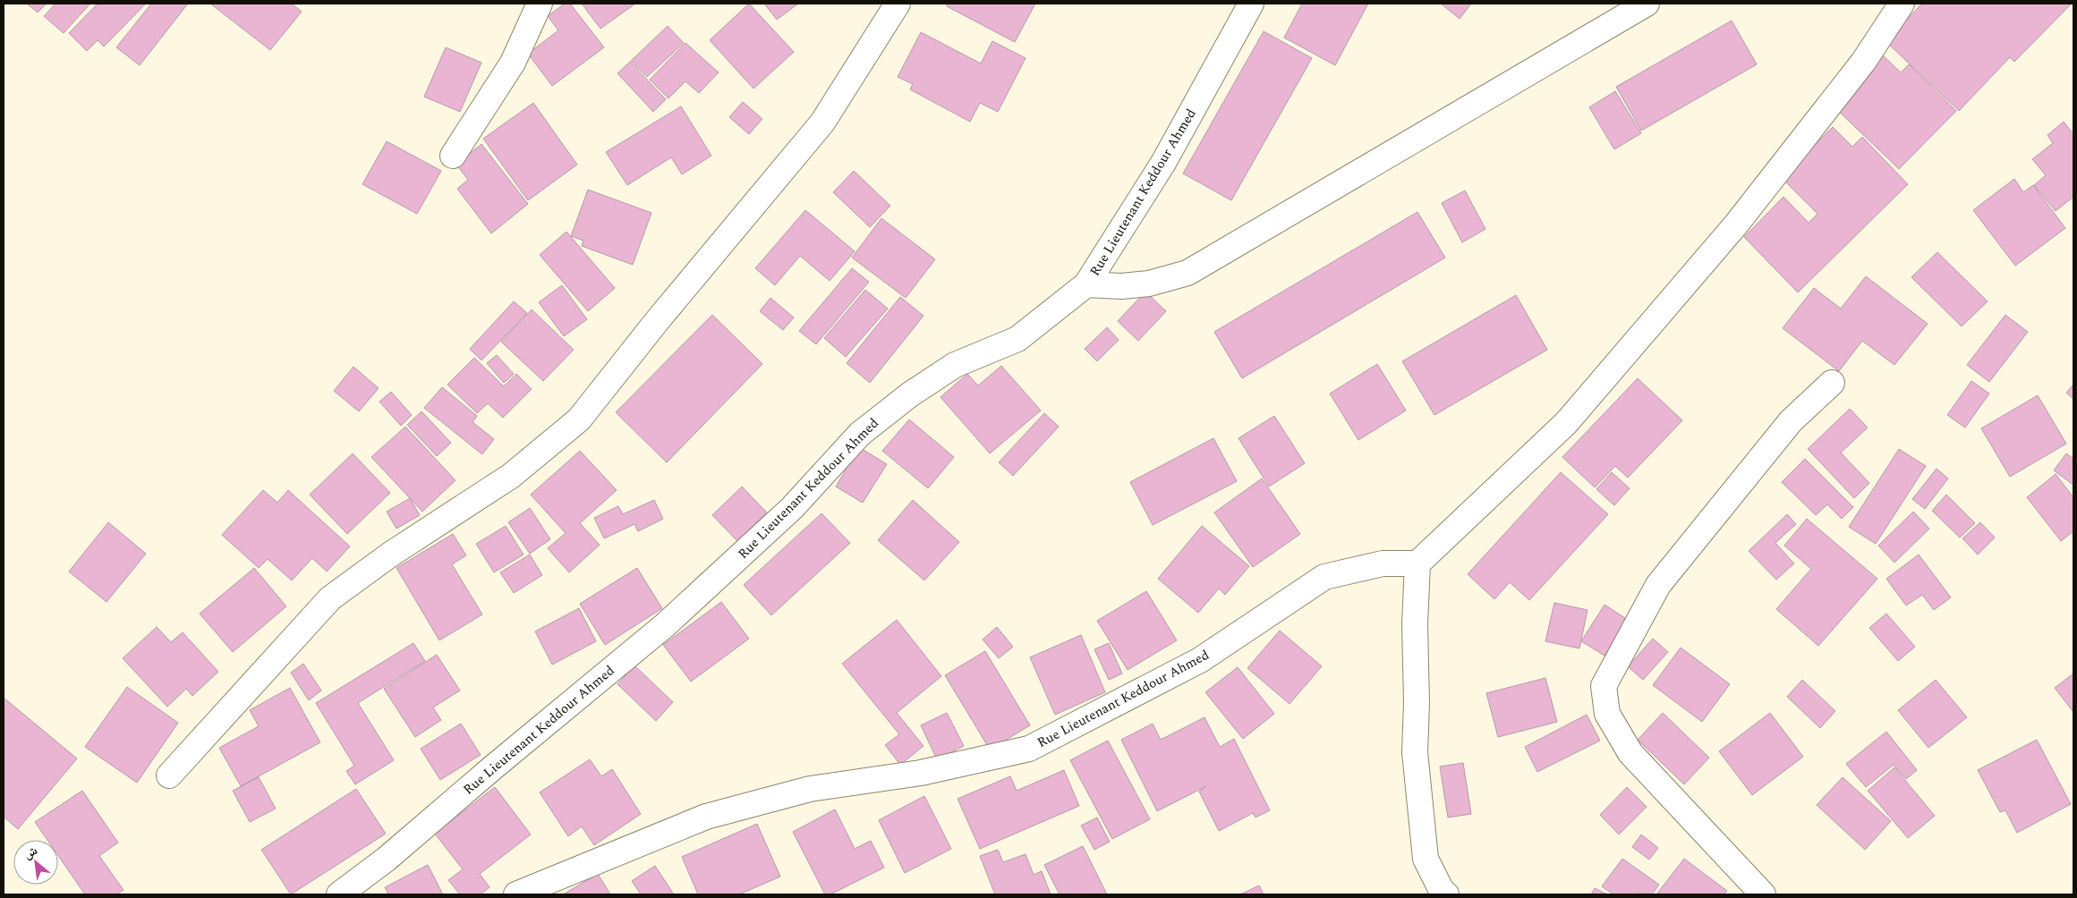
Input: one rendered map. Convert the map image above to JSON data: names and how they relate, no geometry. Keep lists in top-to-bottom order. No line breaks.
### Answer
{"streets":{"street":["Rue Lieutenant Keddour Ahmed"]},"north":"top left"}
